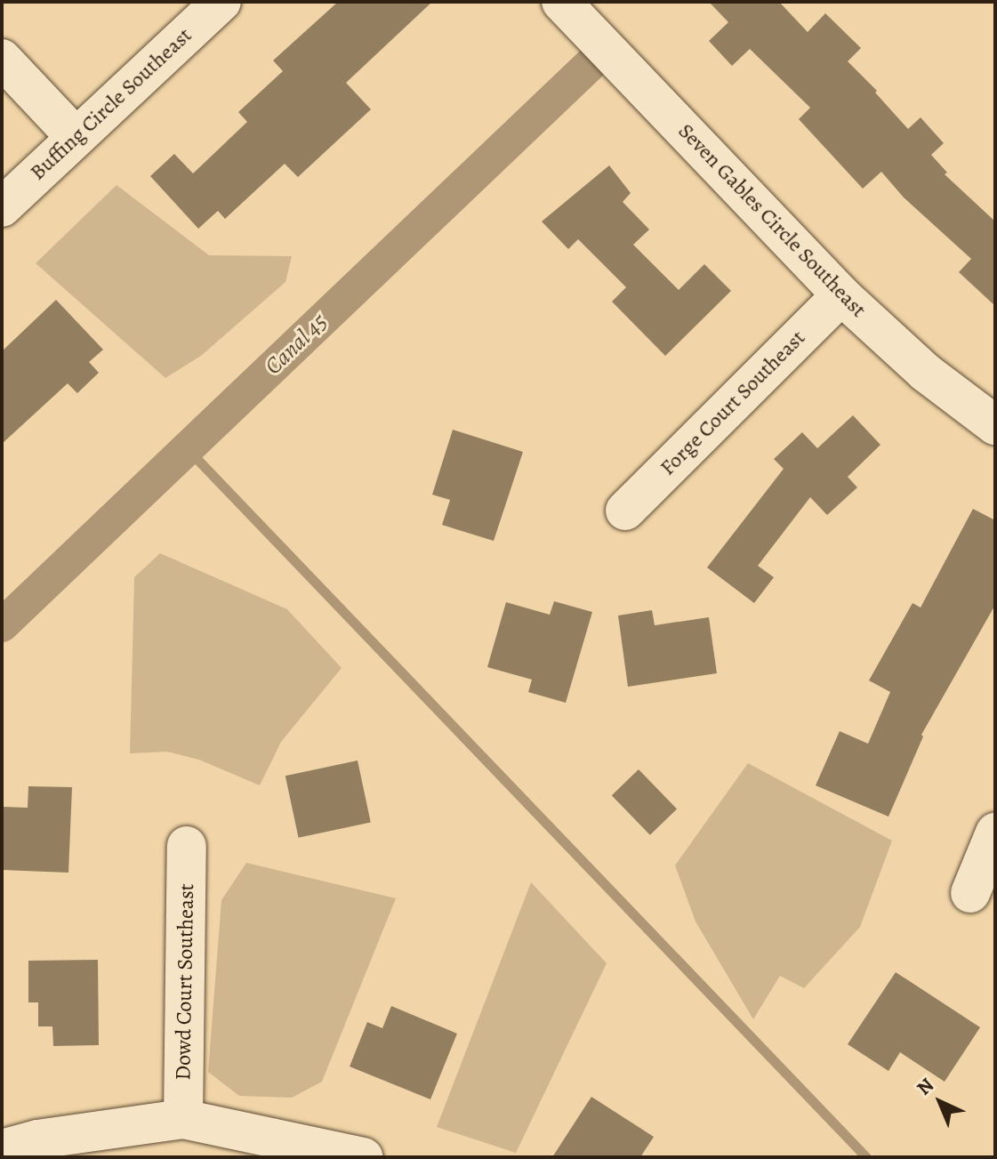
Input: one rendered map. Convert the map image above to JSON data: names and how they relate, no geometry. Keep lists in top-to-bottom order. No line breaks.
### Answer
{"streets":{"street":["Buffing Circle Southeast","Seven Gables Circle Southeast","Forge Court Southeast","Dowd Court Southeast"]},"crossings":[["Seven Gables Circle Southeast","Forge Court Southeast"]],"water":["Canal 45"],"north":"top left"}
